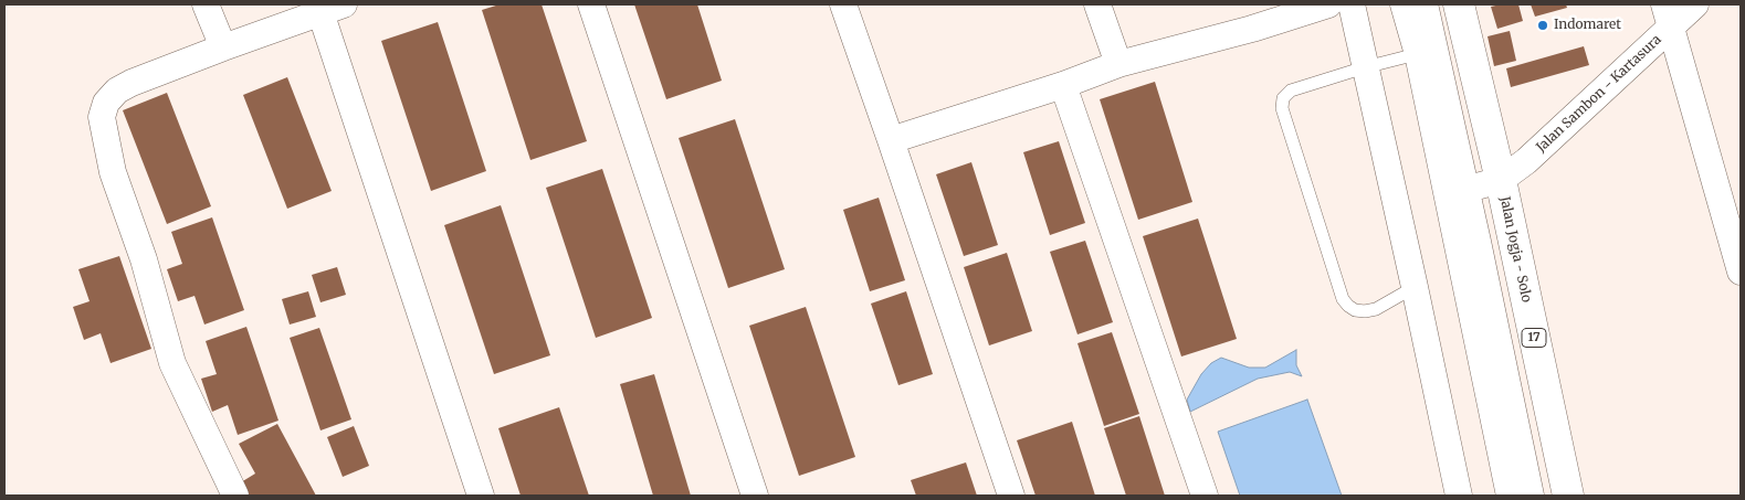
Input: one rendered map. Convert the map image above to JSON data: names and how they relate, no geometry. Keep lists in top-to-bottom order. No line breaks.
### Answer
{"streets":{"highway":["Jalan Jogja - Solo","17"],"street":["Jalan Sambon - Kartasura"]},"crossings":[["Jalan Sambon - Kartasura","Jalan Jogja - Solo"]],"places":["Indomaret"]}
